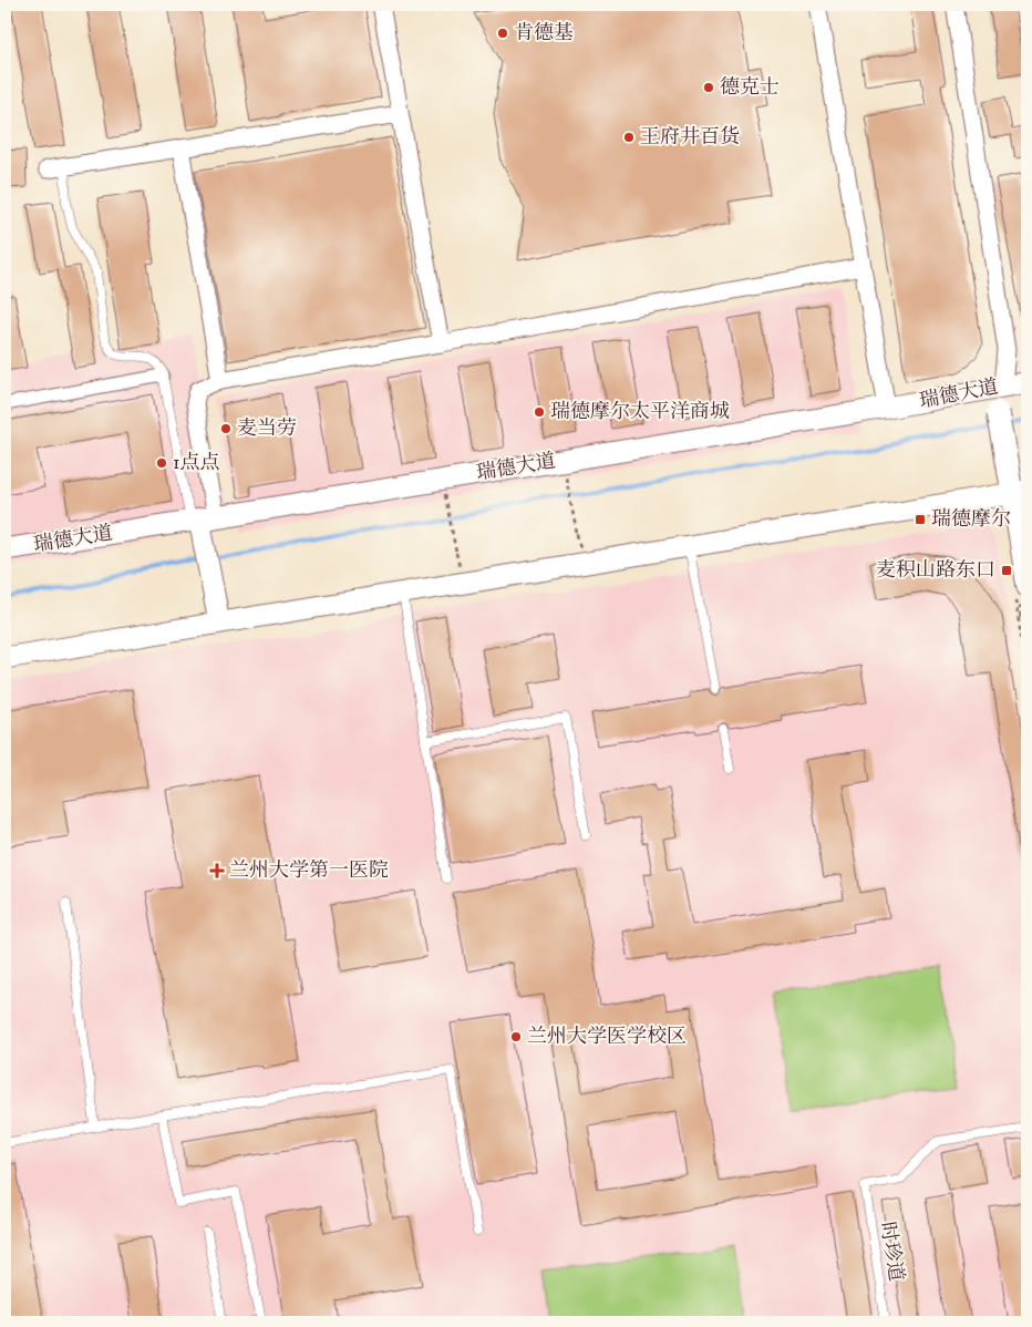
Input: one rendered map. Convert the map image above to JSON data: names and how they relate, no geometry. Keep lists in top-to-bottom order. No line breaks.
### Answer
{"streets":{"street":["瑞德大道"],"lane":["时珍道"]},"places":{"other":["肯德基","德克士","王府井百货","瑞德摩尔太平洋商城","麦当劳","1点点","兰州大学医学校区"],"transit":["瑞德摩尔","麦积山路东口"],"health":["兰州大学第一医院"]}}
